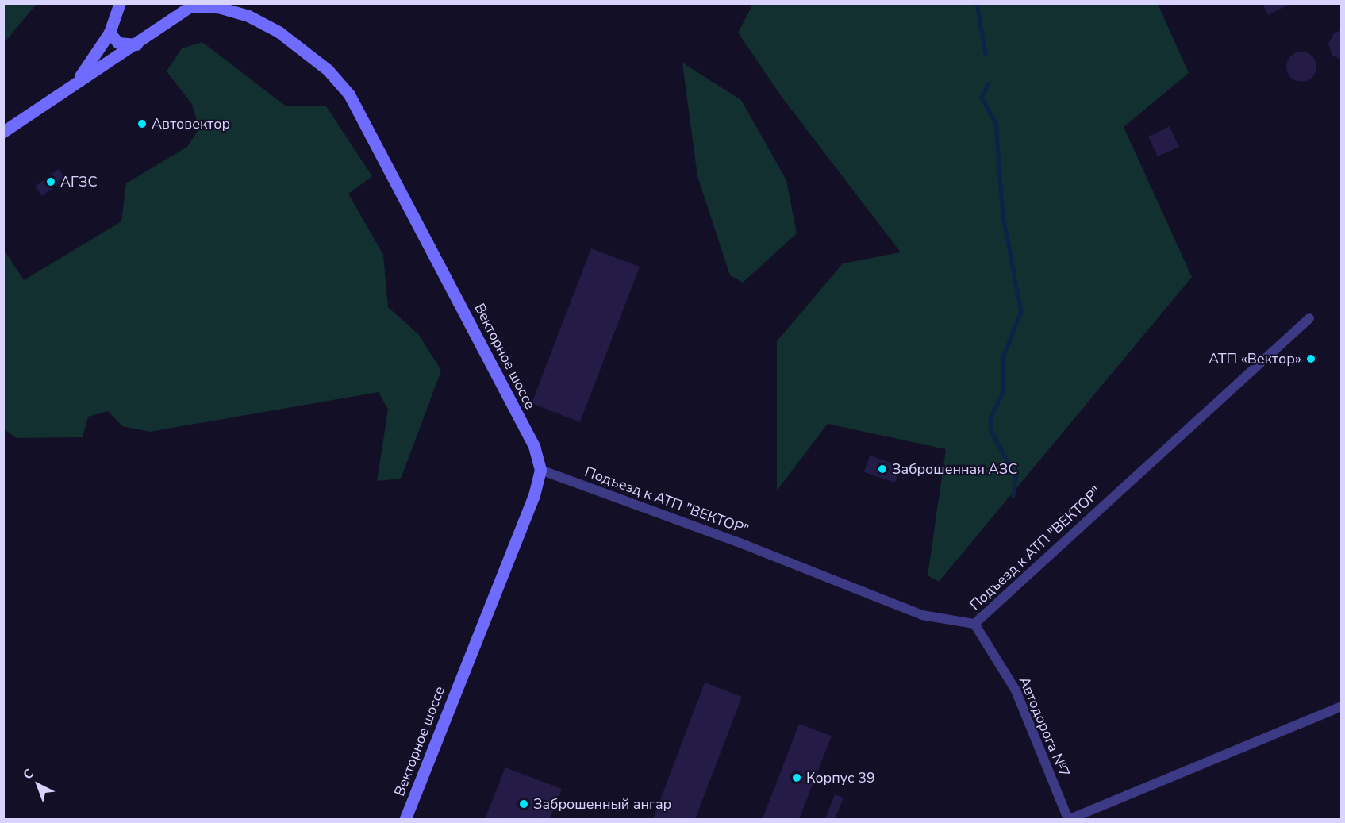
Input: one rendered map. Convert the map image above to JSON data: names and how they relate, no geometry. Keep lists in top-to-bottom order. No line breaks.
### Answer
{"streets":{"main road":["Векторное шоссе"],"street":["Подъезд к АТП \"ВЕКТОР\"","Автодорога №7"]},"crossings":[["Векторное шоссе","Подъезд к АТП \"ВЕКТОР\""],["Подъезд к АТП \"ВЕКТОР\"","Автодорога №7"]],"places":["Автовектор","АГЗС","АТП «Вектор»","Заброшенная АЗС","Корпус 39","Заброшенный ангар"],"north":"top left"}
